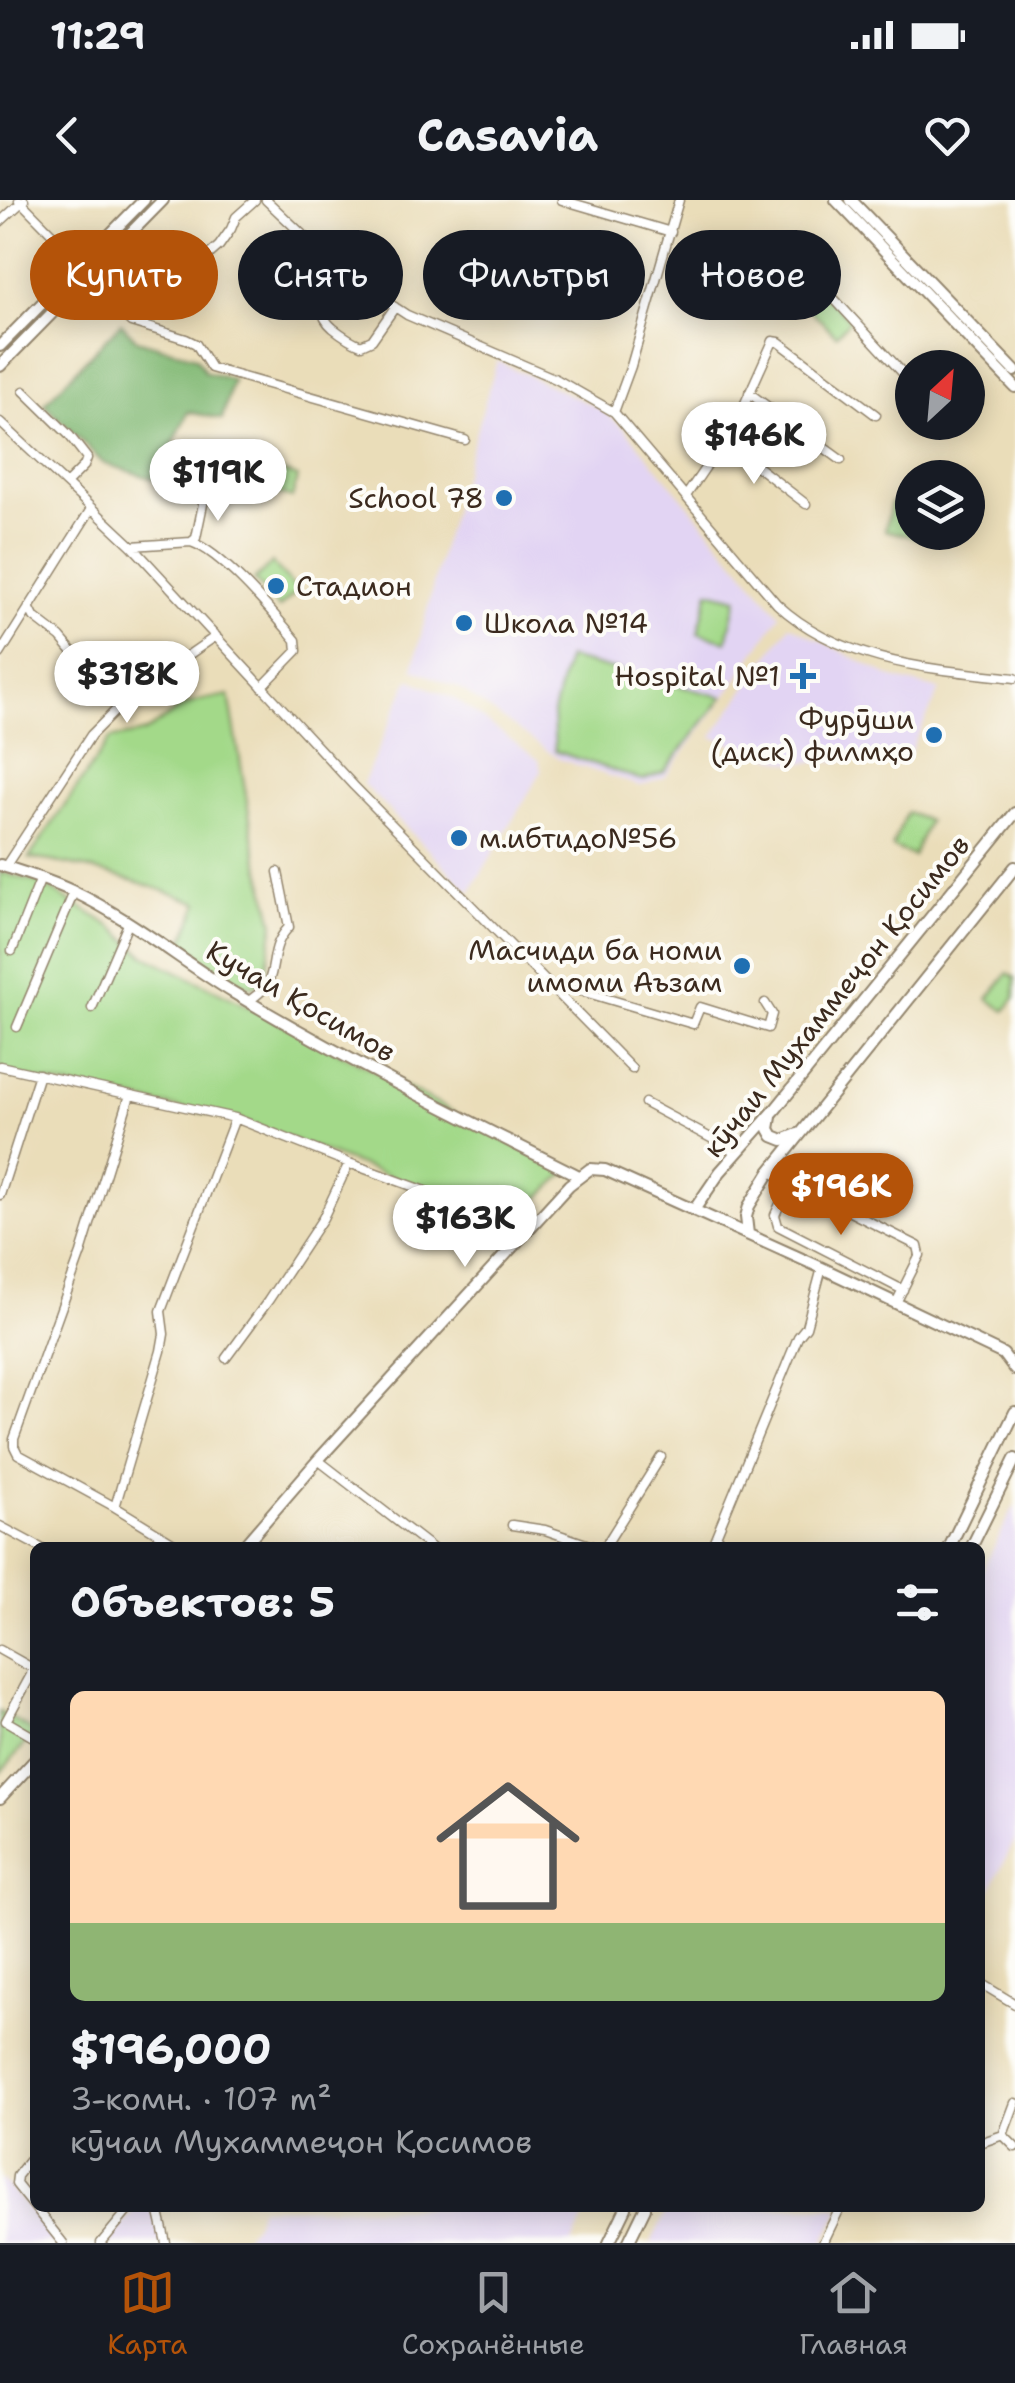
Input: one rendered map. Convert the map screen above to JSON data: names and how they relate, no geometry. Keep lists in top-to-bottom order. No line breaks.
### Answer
{"streets":{"street":["кӯчаи Мухаммеҷон Қосимов","Кучаи Қосимов"]},"places":{"other":["School 78","Стадион","Школа №14","Фурӯши (диск) филмҳо","м.ибтидо№56","Масчиди ба номи имоми Аъзам"],"health":["Hospital №1"]},"north":"top right","page":{"status":"11:29","header":"Casavia","chip":["Купить","Снять","Фильтры","Новое"],"price":["$146K","$119K","$318K","$196K","$163K"],"heading":"Объектов: 5","list":[{"name":"$196,000","note":"3-комн. · 107 m² · кӯчаи Мухаммеҷон Қосимов"}],"tabs":["Карта","Сохранённые","Главная"]}}
